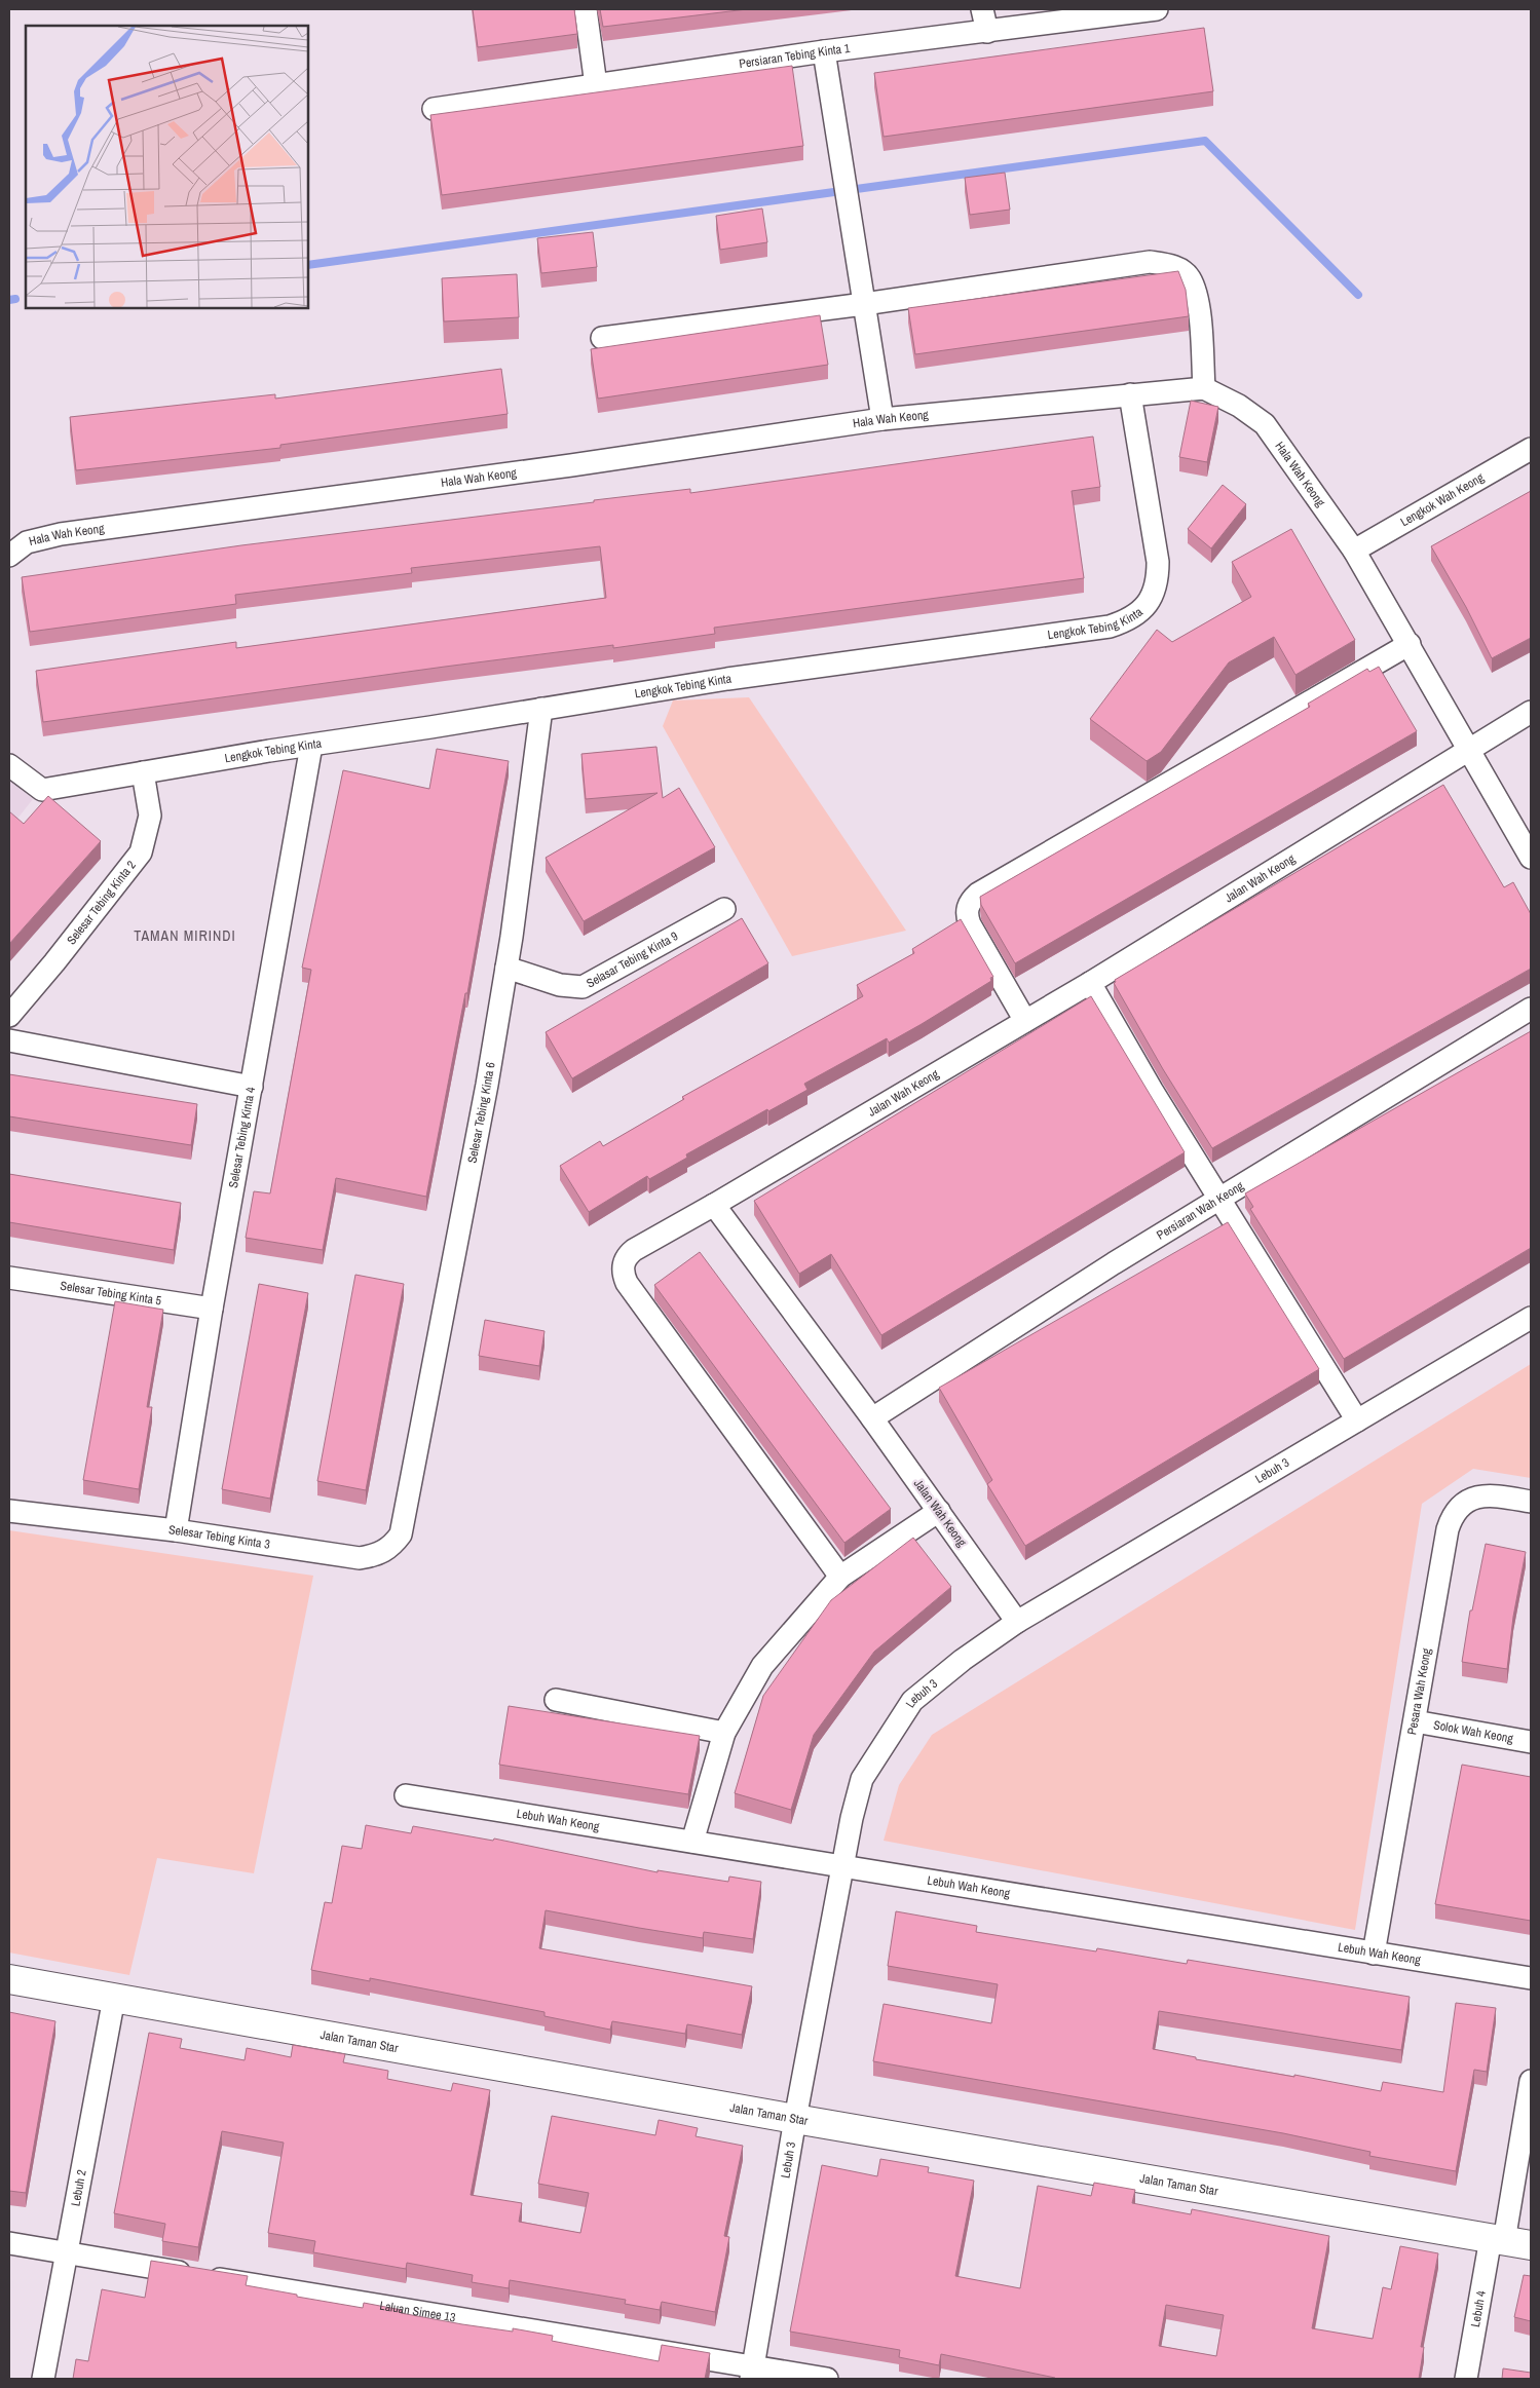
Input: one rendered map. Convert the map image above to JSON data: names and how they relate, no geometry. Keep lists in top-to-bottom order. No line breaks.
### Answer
{"streets":{"street":["Persiaran Tebing Kinta 1","Hala Wah Keong","Lengkok Wah Keong","Lengkok Tebing Kinta","Jalan Wah Keong","Selesar Tebing Kinta 2","Selasar Tebing Kinta 9","Selesar Tebing Kinta 6","Selesar Tebing Kinta 4","Persiaran Wah Keong","Selesar Tebing Kinta 5","Lebuh 3","Selesar Tebing Kinta 3","Pesara Wah Keong","Solok Wah Keong","Lebuh Wah Keong","Jalan Taman Star","Lebuh 2","Lebuh 4","Laluan Simee 13"]},"crossings":[["Hala Wah Keong","Lengkok Wah Keong"],["Hala Wah Keong","Lengkok Tebing Kinta"],["Hala Wah Keong","Jalan Wah Keong"],["Lengkok Tebing Kinta","Selesar Tebing Kinta 2"],["Lengkok Tebing Kinta","Selesar Tebing Kinta 6"],["Lengkok Tebing Kinta","Selesar Tebing Kinta 4"],["Jalan Wah Keong","Persiaran Wah Keong"],["Jalan Wah Keong","Lebuh 3"],["Selasar Tebing Kinta 9","Selesar Tebing Kinta 6"],["Selesar Tebing Kinta 6","Selesar Tebing Kinta 3"],["Selesar Tebing Kinta 4","Selesar Tebing Kinta 5"],["Selesar Tebing Kinta 4","Selesar Tebing Kinta 3"],["Lebuh 3","Lebuh Wah Keong"],["Lebuh 3","Jalan Taman Star"],["Lebuh 3","Laluan Simee 13"],["Pesara Wah Keong","Solok Wah Keong"],["Pesara Wah Keong","Lebuh Wah Keong"],["Jalan Taman Star","Lebuh 2"],["Jalan Taman Star","Lebuh 4"],["Lebuh 2","Laluan Simee 13"]],"districts":["TAMAN MIRINDI"]}
